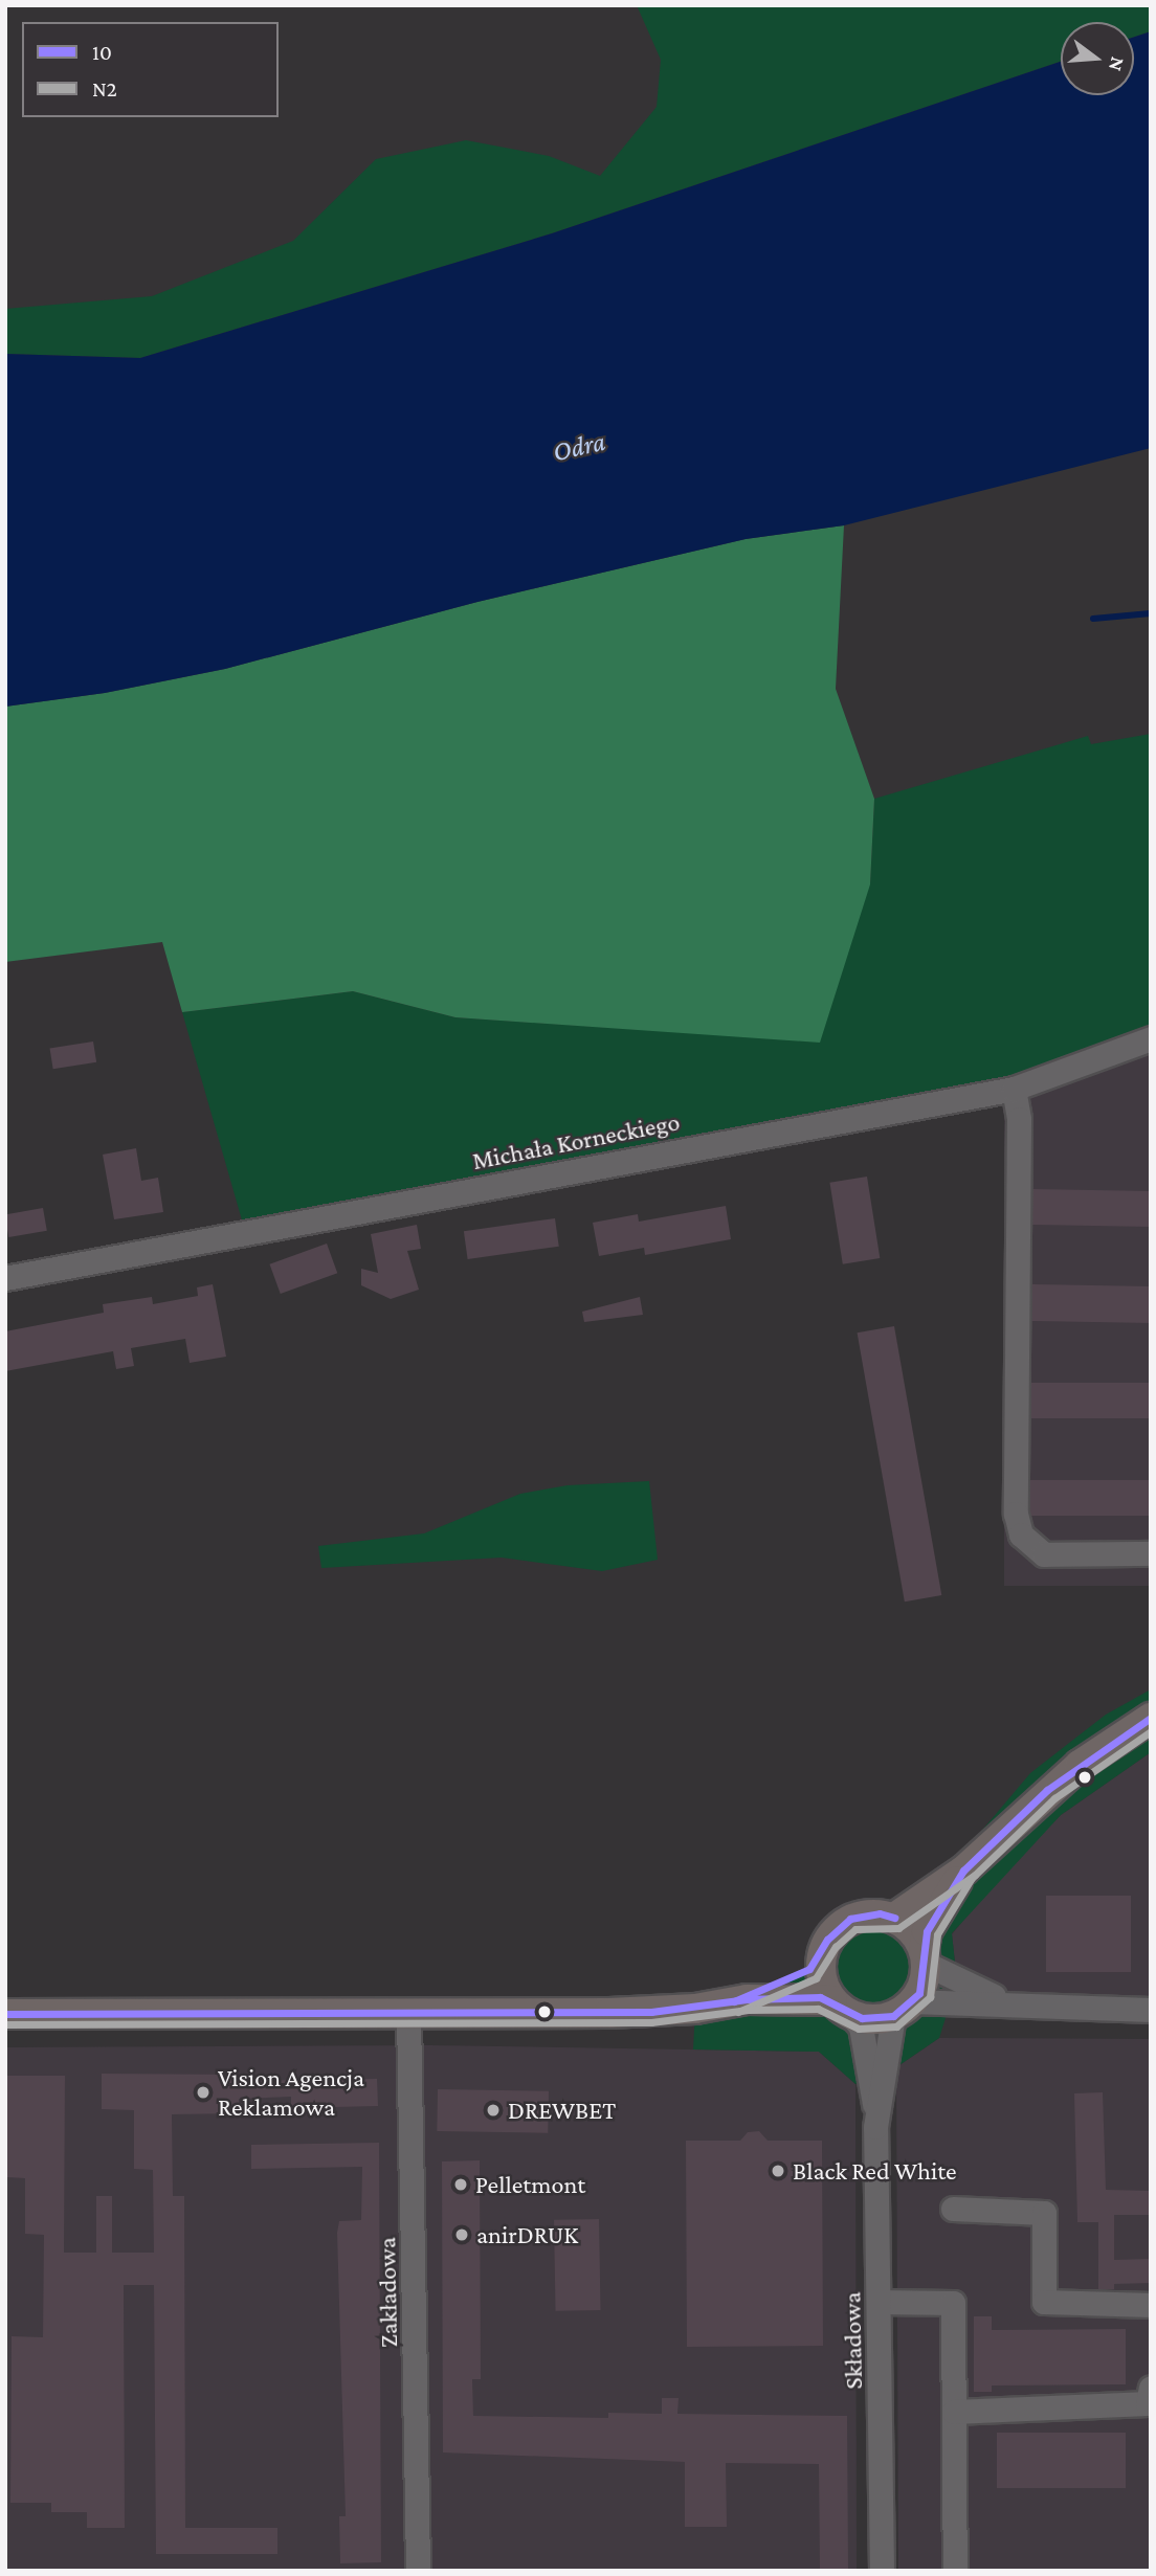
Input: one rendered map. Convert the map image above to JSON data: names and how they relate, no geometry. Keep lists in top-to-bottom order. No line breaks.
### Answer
{"streets":{"street":["Michała Korneckiego","Zakładowa","Składowa"]},"water":["Odra"],"places":["Vision Agencja Reklamowa","DREWBET","Black Red White","Pelletmont","anirDRUK"],"lines":["transit line 10","transit line N2"],"legend":["10","N2"],"north":"right"}
